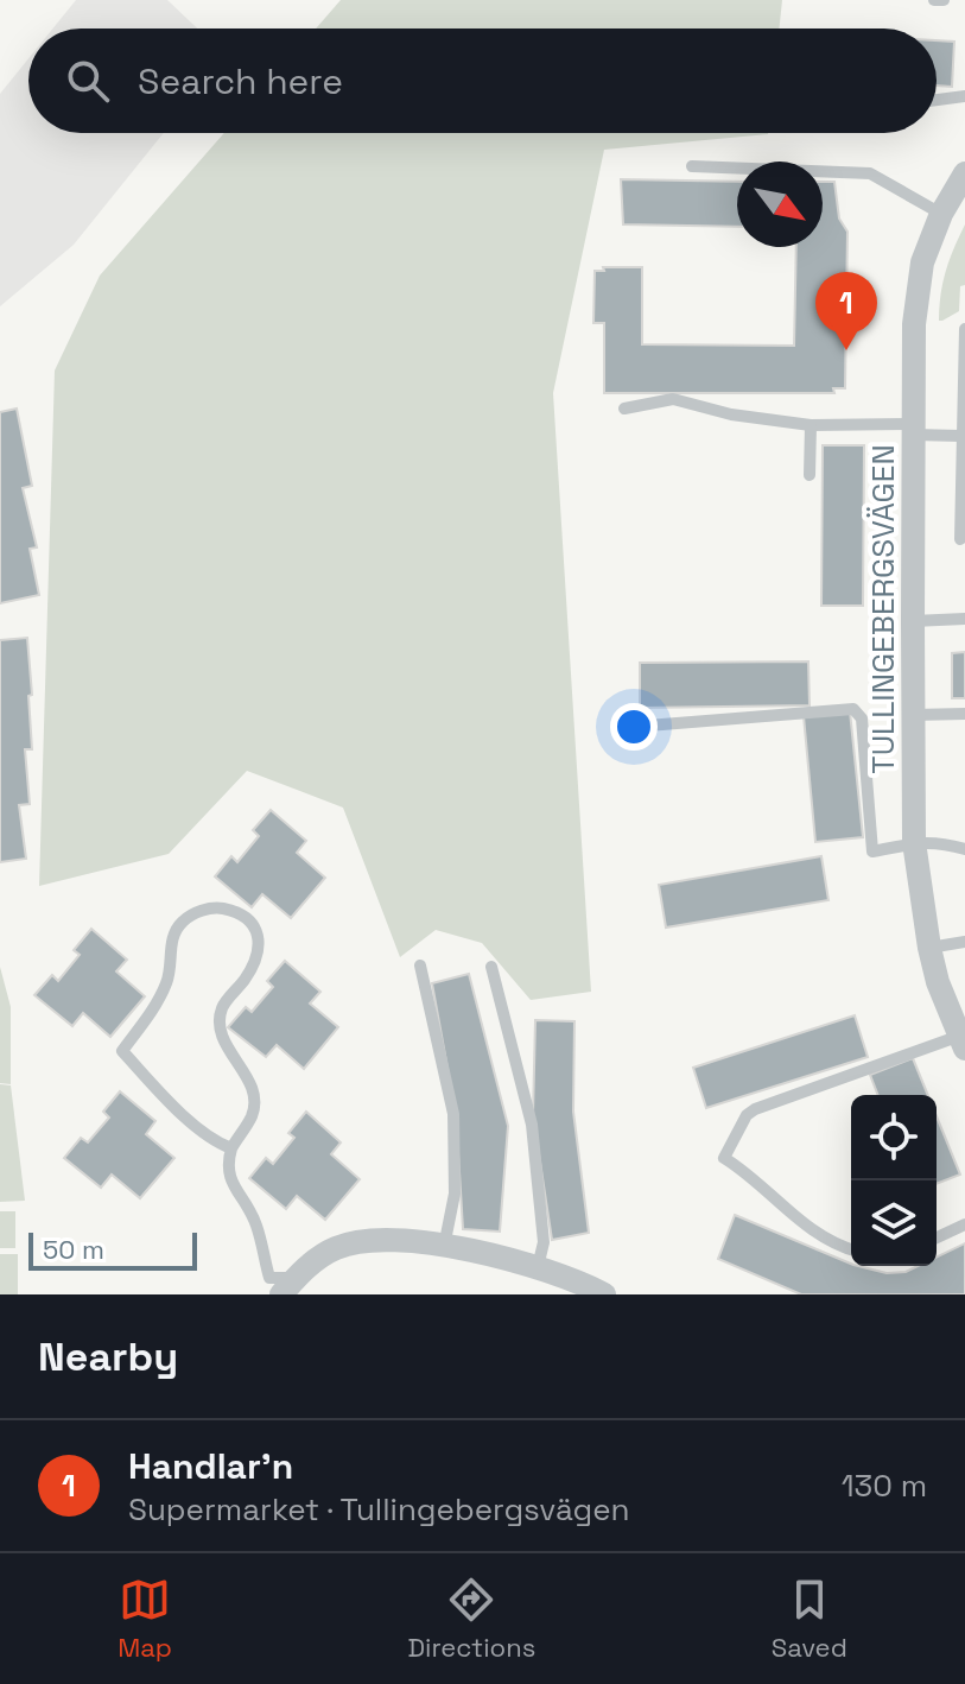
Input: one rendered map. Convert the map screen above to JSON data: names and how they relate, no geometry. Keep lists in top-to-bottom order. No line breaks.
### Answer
{"streets":{"street":["TULLINGEBERGSVÄGEN"]},"scale_bar":"50 m","north":"bottom right","page":{"search":"Search here","pins":"1","scale":"50 m","heading":"Nearby","list":[{"mark":"1","name":"Handlar'n","note":"Supermarket · Tullingebergsvägen","value":"130 m"}],"nav":["Map","Directions","Saved"]}}
